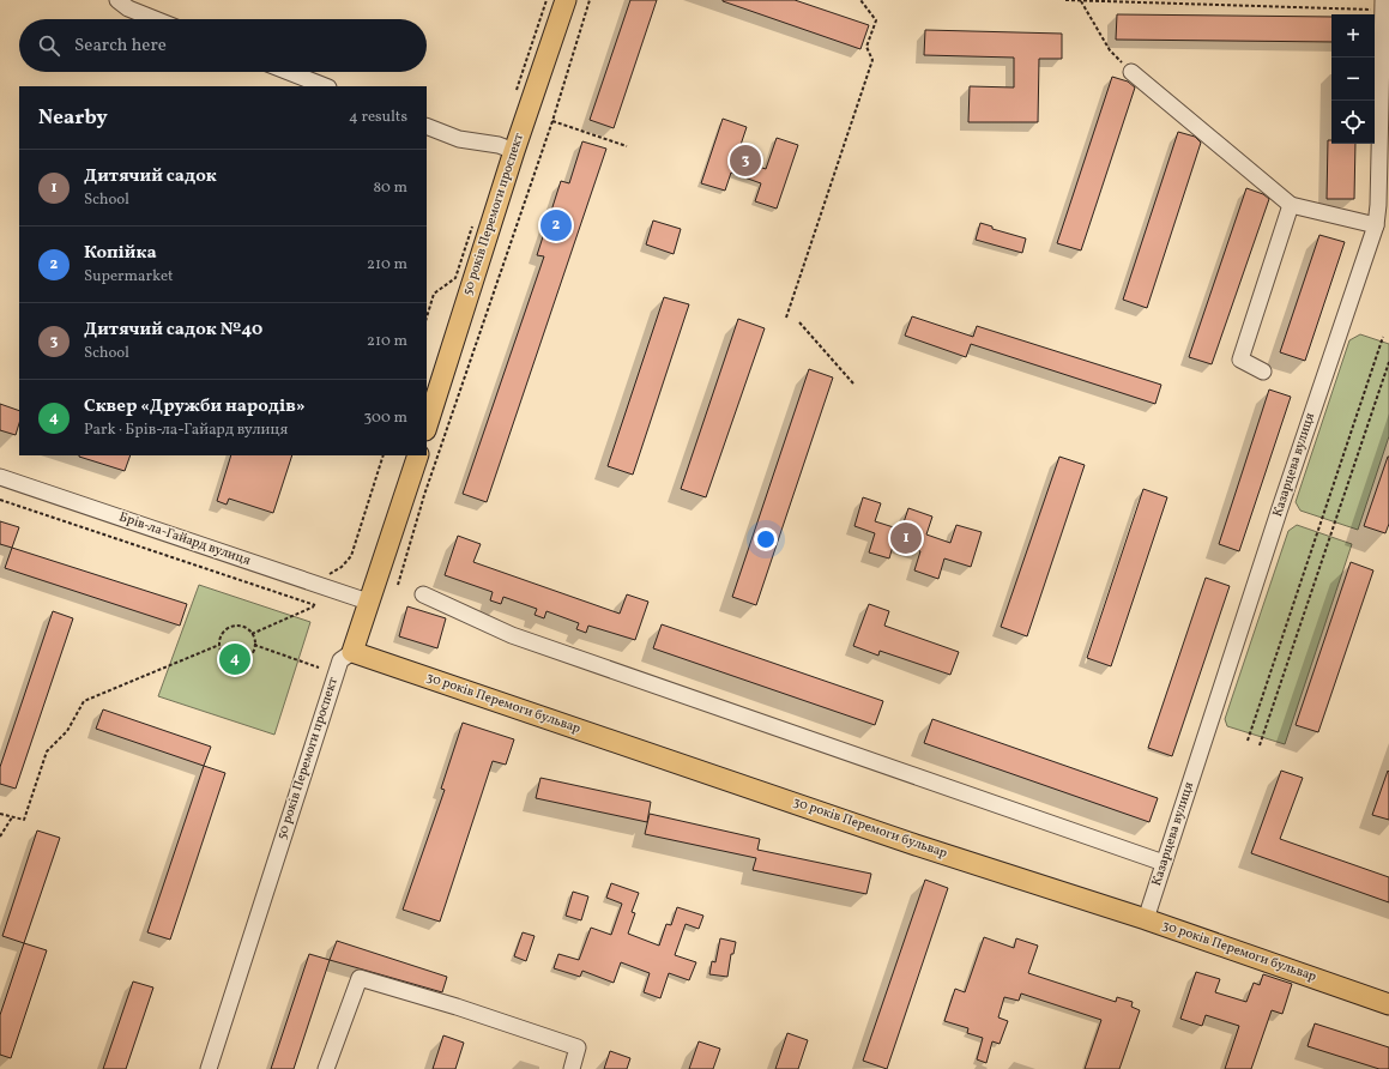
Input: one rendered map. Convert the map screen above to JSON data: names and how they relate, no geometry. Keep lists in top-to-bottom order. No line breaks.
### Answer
{"streets":{"main road":["50 років Перемоги проспект","30 років Перемоги бульвар"],"street":["Казарцева вулиця","Брів-ла-Гайард вулиця"]},"crossings":[["50 років Перемоги проспект","Брів-ла-Гайард вулиця"],["50 років Перемоги проспект","30 років Перемоги бульвар"],["Казарцева вулиця","30 років Перемоги бульвар"]],"page":{"map_buttons":["+","−"],"search":"Search here","heading":["Nearby","4 results"],"pins":["3","2","1","4"],"list":[{"mark":"1","name":"Дитячий садок","note":"School","value":"80 m"},{"mark":"2","name":"Копійка","note":"Supermarket","value":"210 m"},{"mark":"3","name":"Дитячий садок №40","note":"School","value":"210 m"},{"mark":"4","name":"Сквер «Дружби народів»","note":"Park · Брів-ла-Гайард вулиця","value":"300 m"}]}}
